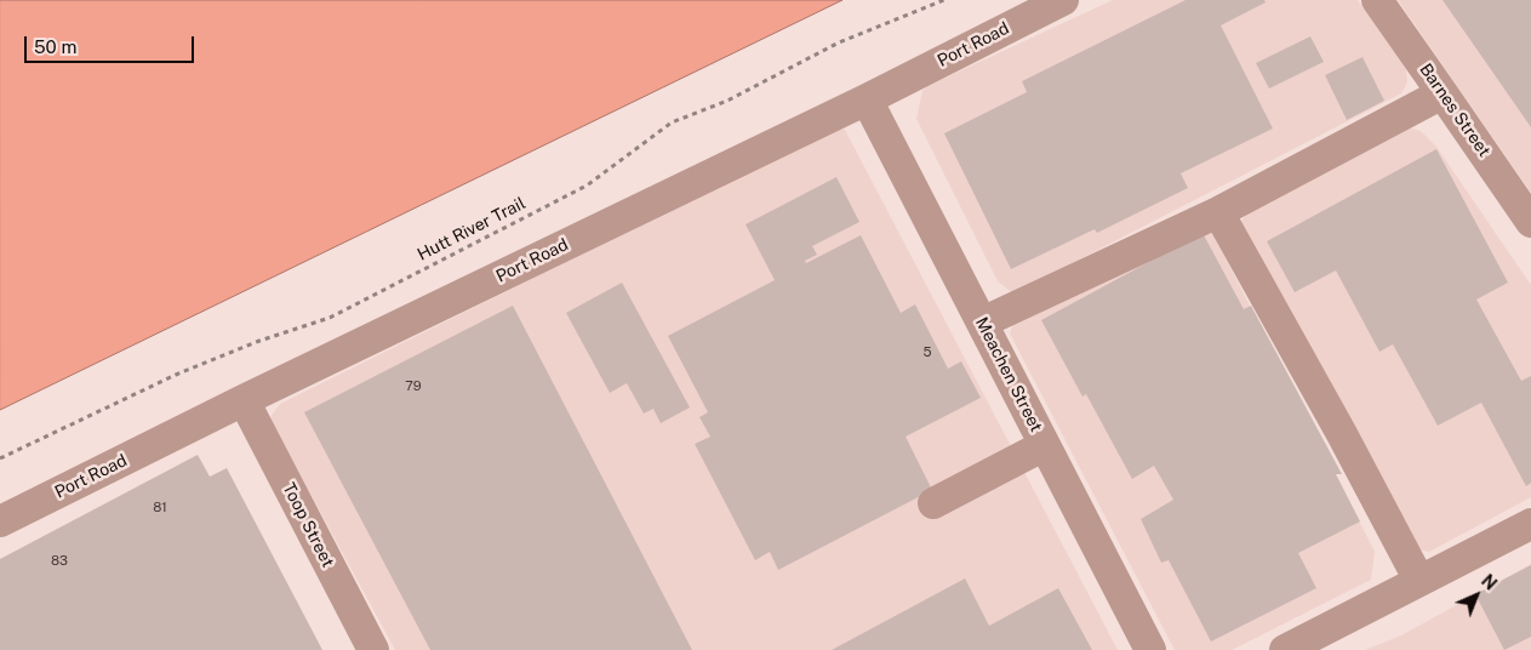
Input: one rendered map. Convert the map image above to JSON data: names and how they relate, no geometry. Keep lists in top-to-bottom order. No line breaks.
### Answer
{"streets":{"street":["Port Road","Barnes Street","Meachen Street","Toop Street"],"path":["Hutt River Trail"]},"crossings":[["Port Road","Meachen Street"],["Port Road","Toop Street"]],"house_numbers":["5","79","81","83"],"scale_bar":"50 m","north":"top right"}
